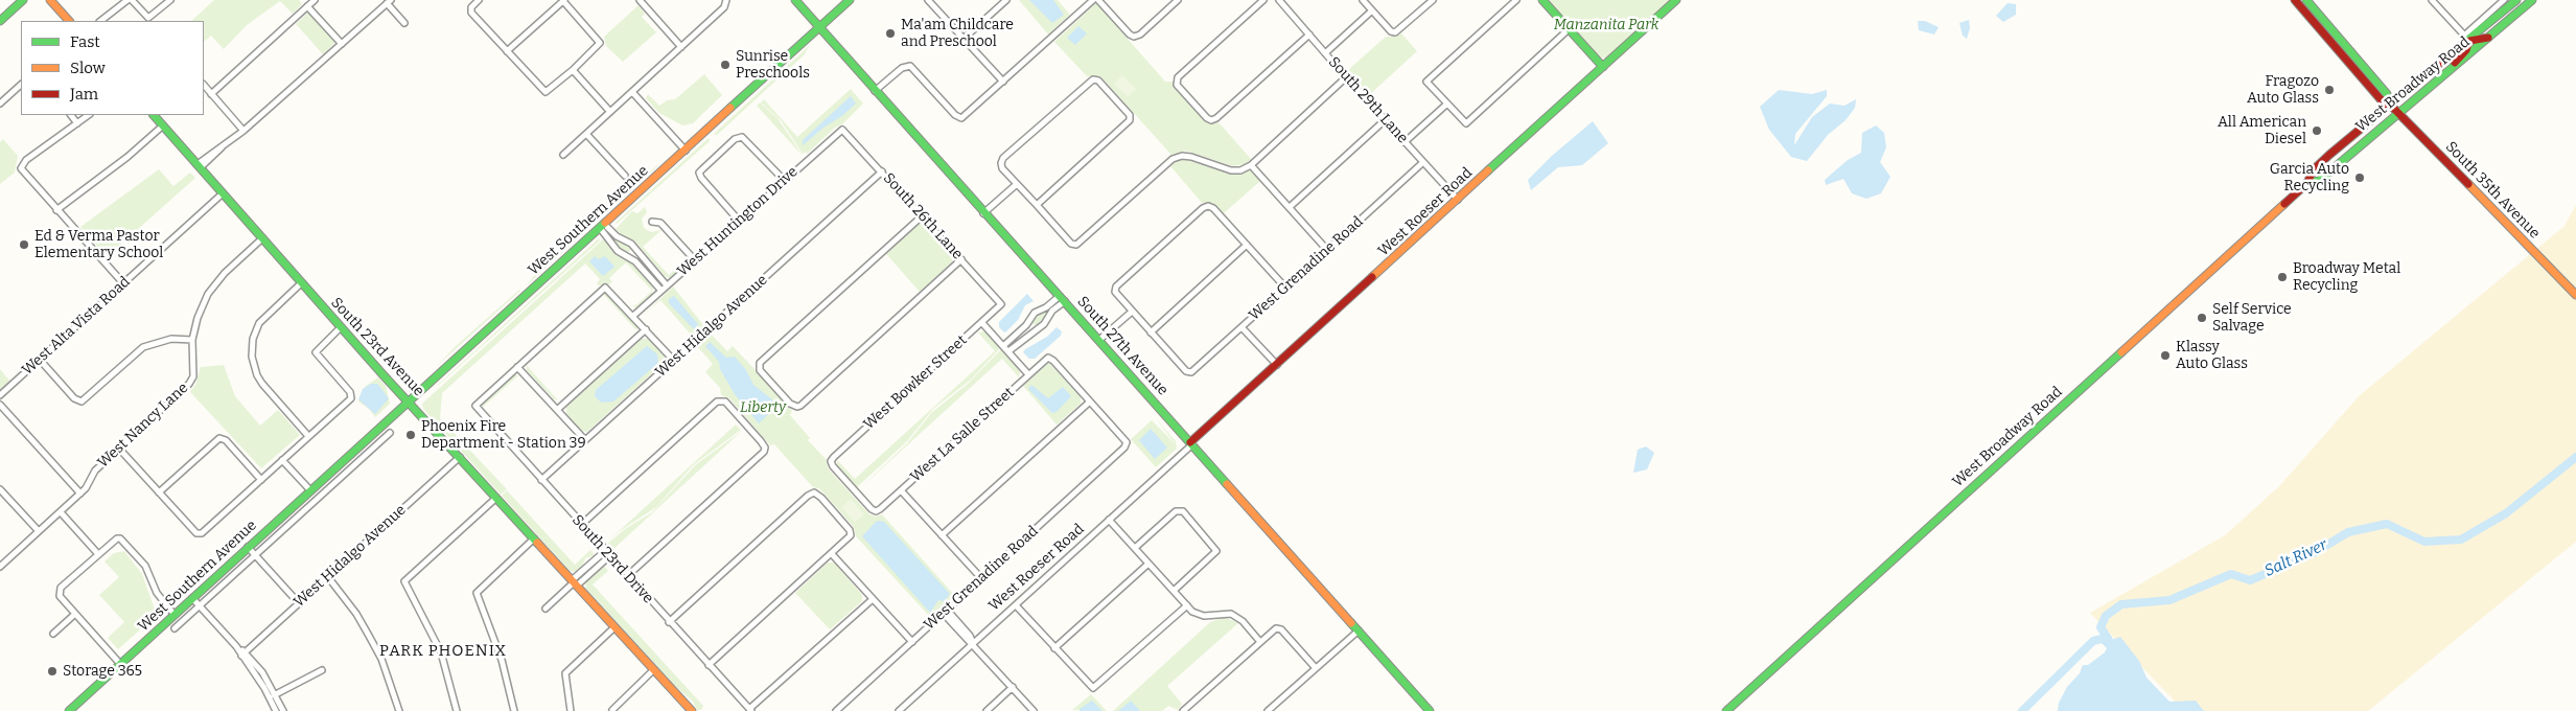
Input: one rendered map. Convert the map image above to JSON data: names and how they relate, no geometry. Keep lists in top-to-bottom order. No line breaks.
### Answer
{"streets":{"main road":["West Broadway Road","South 35th Avenue","West Roeser Road","West Southern Avenue","South 27th Avenue","South 23rd Avenue"],"street":["South 29th Lane","South 26th Lane","West Huntington Drive","West Grenadine Road","West Alta Vista Road","West Hidalgo Avenue","West Bowker Street","West Nancy Lane","West La Salle Street","South 23rd Drive"]},"crossings":[["West Broadway Road","South 35th Avenue"],["South 29th Lane","West Roeser Road"],["South 29th Lane","West Grenadine Road"],["West Roeser Road","South 27th Avenue"],["South 26th Lane","West Huntington Drive"],["South 26th Lane","West Hidalgo Avenue"],["South 26th Lane","West Bowker Street"],["West Southern Avenue","South 27th Avenue"],["West Southern Avenue","South 23rd Avenue"],["West Grenadine Road","West La Salle Street"],["West Alta Vista Road","South 23rd Avenue"],["West Hidalgo Avenue","South 23rd Avenue"],["West Hidalgo Avenue","South 23rd Drive"],["South 23rd Avenue","West Nancy Lane"],["West Bowker Street","West La Salle Street"]],"districts":["PARK PHOENIX"],"water":["Salt River"],"parks":["Manzanita Park","Liberty"],"places":["Ma'am Childcare and Preschool","Sunrise Preschools","Fragozo Auto Glass","All American Diesel","Garcia Auto Recycling","Ed & Verma Pastor Elementary School","Broadway Metal Recycling","Self Service Salvage","Klassy Auto Glass","Phoenix Fire Department - Station 39","Storage 365"],"legend":["Fast","Slow","Jam"]}
